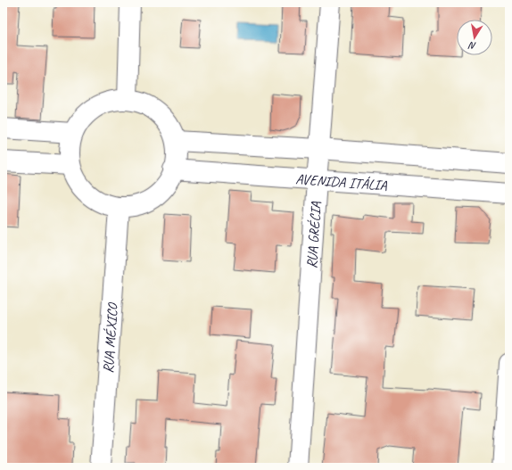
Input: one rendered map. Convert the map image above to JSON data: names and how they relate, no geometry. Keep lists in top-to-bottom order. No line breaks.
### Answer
{"streets":{"street":["AVENIDA ITÁLIA","RUA GRÉCIA","RUA MÉXICO"]},"crossings":[["AVENIDA ITÁLIA","RUA GRÉCIA"],["AVENIDA ITÁLIA","RUA MÉXICO"]],"north":"bottom"}
